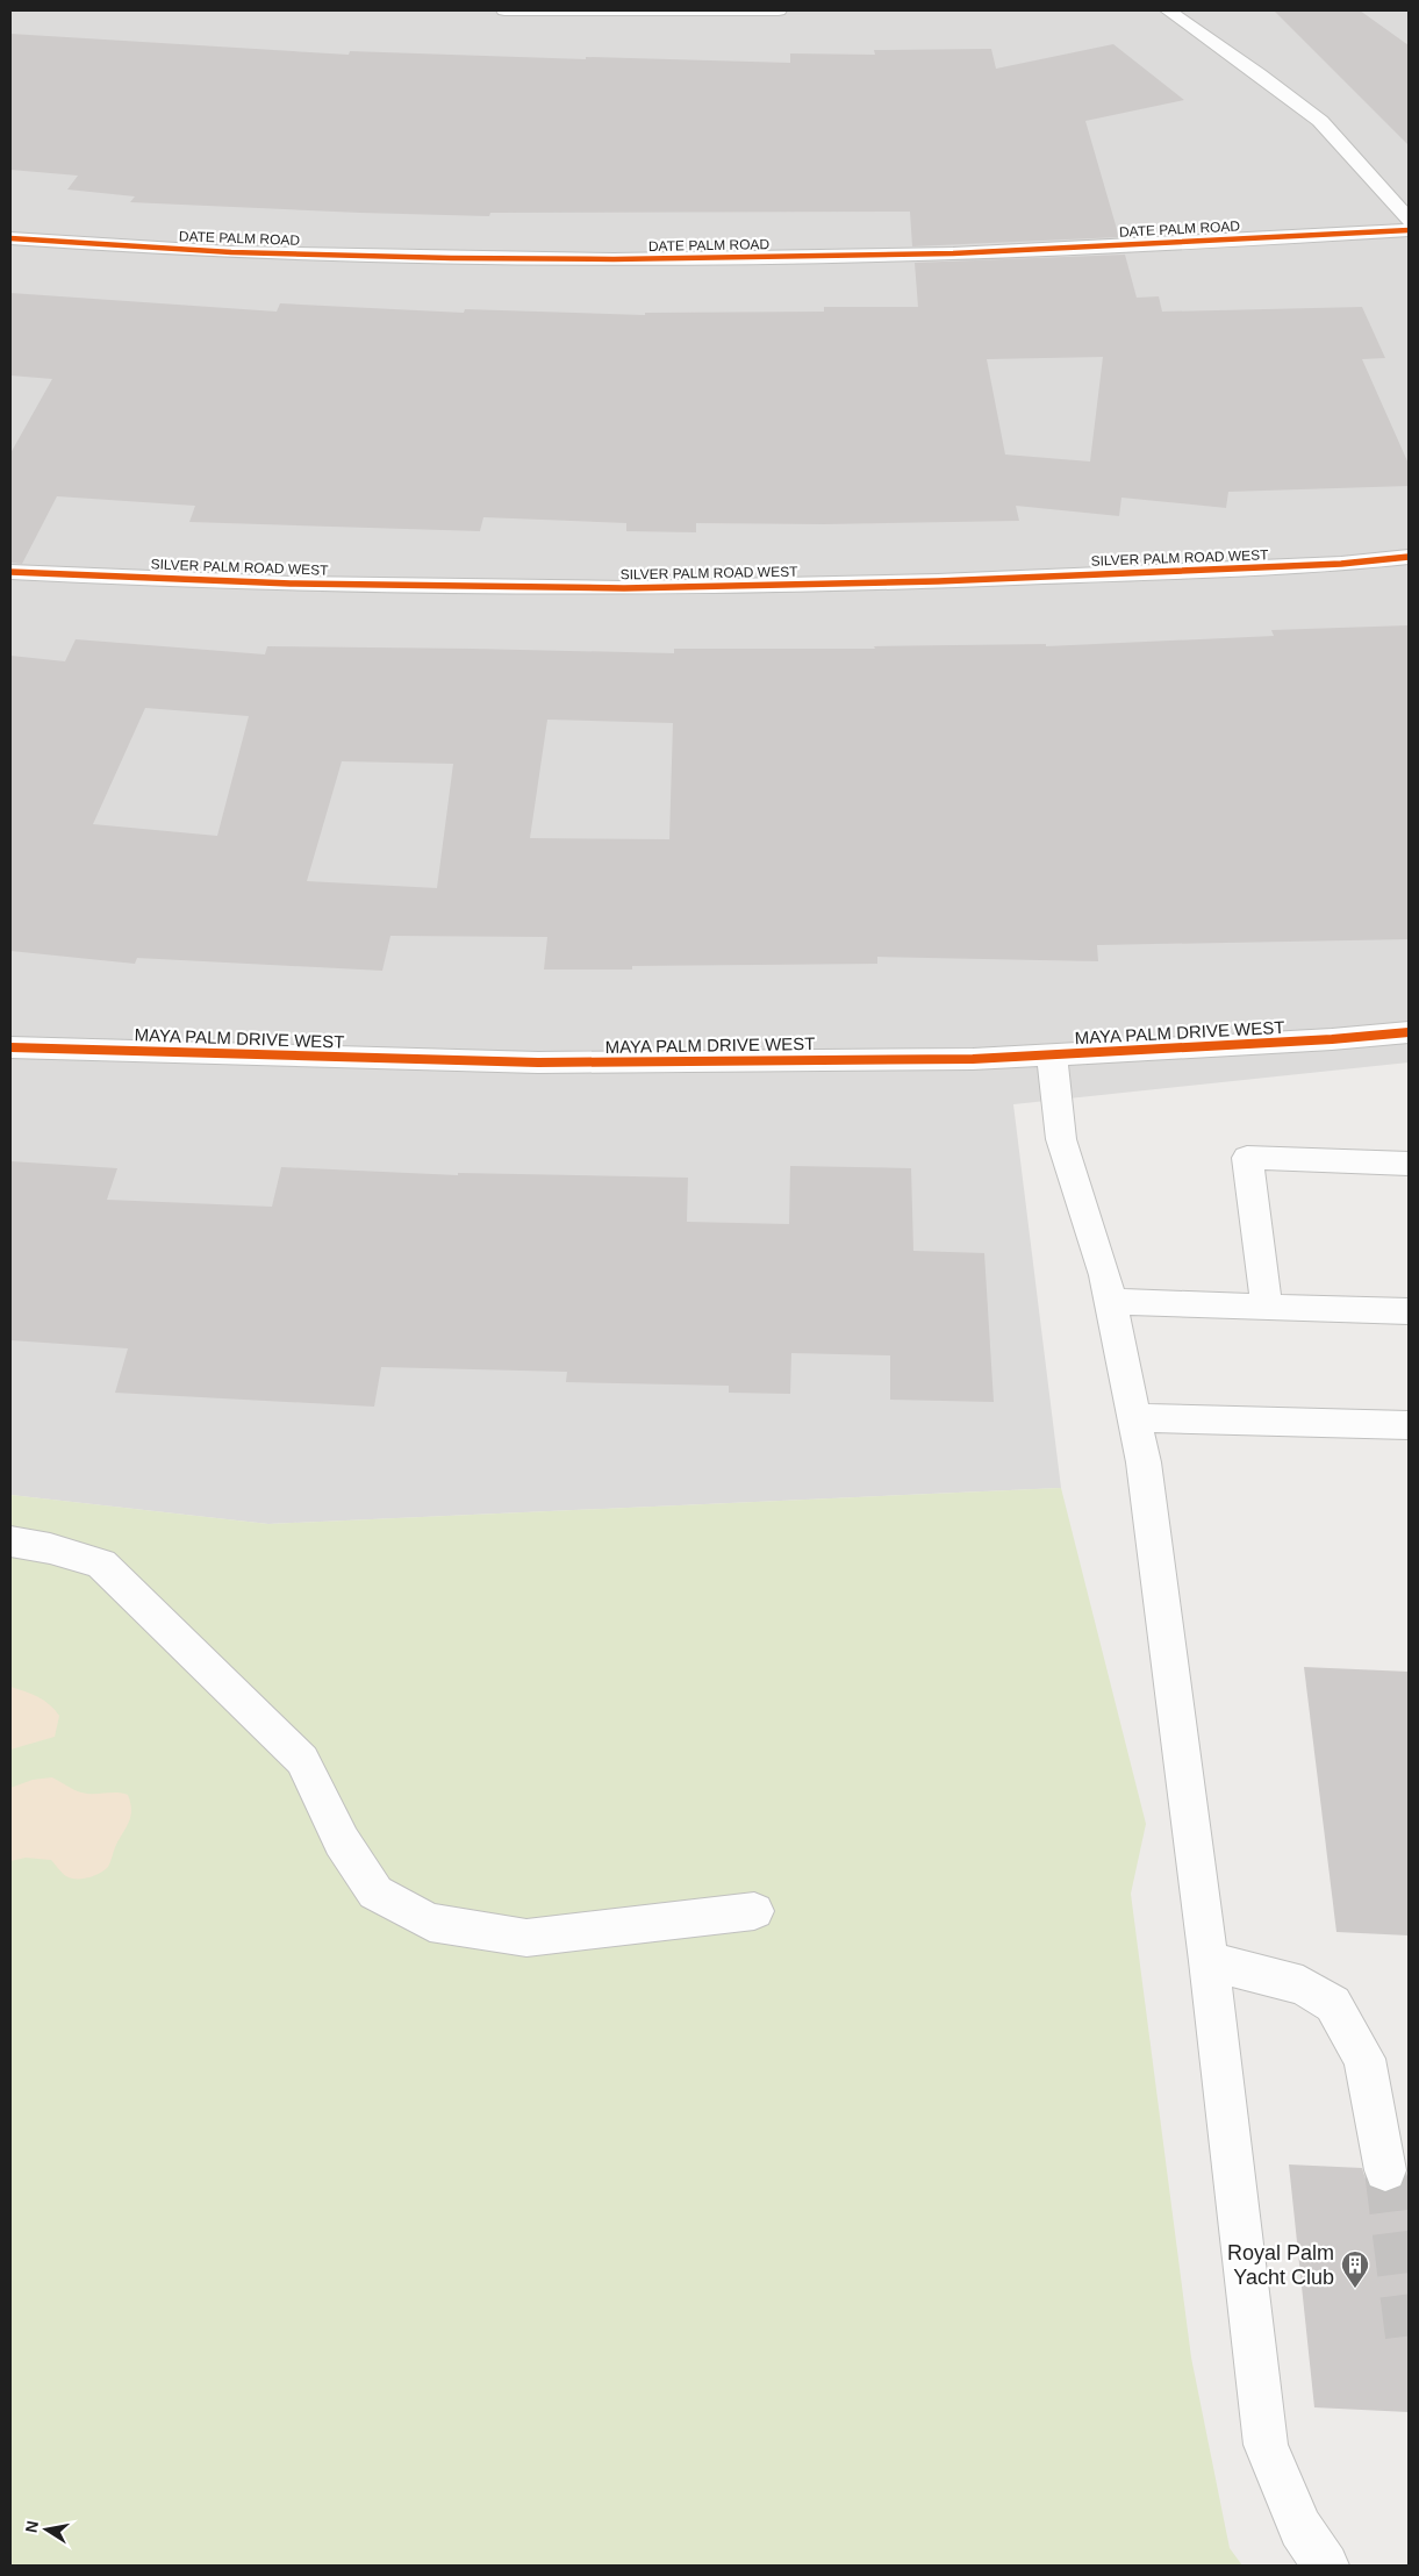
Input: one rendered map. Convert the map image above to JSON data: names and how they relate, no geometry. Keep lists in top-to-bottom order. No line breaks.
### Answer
{"streets":{"street":["DATE PALM ROAD","SILVER PALM ROAD WEST","MAYA PALM DRIVE WEST"]},"places":{"building":["Royal Palm Yacht Club"]},"north":"left"}
